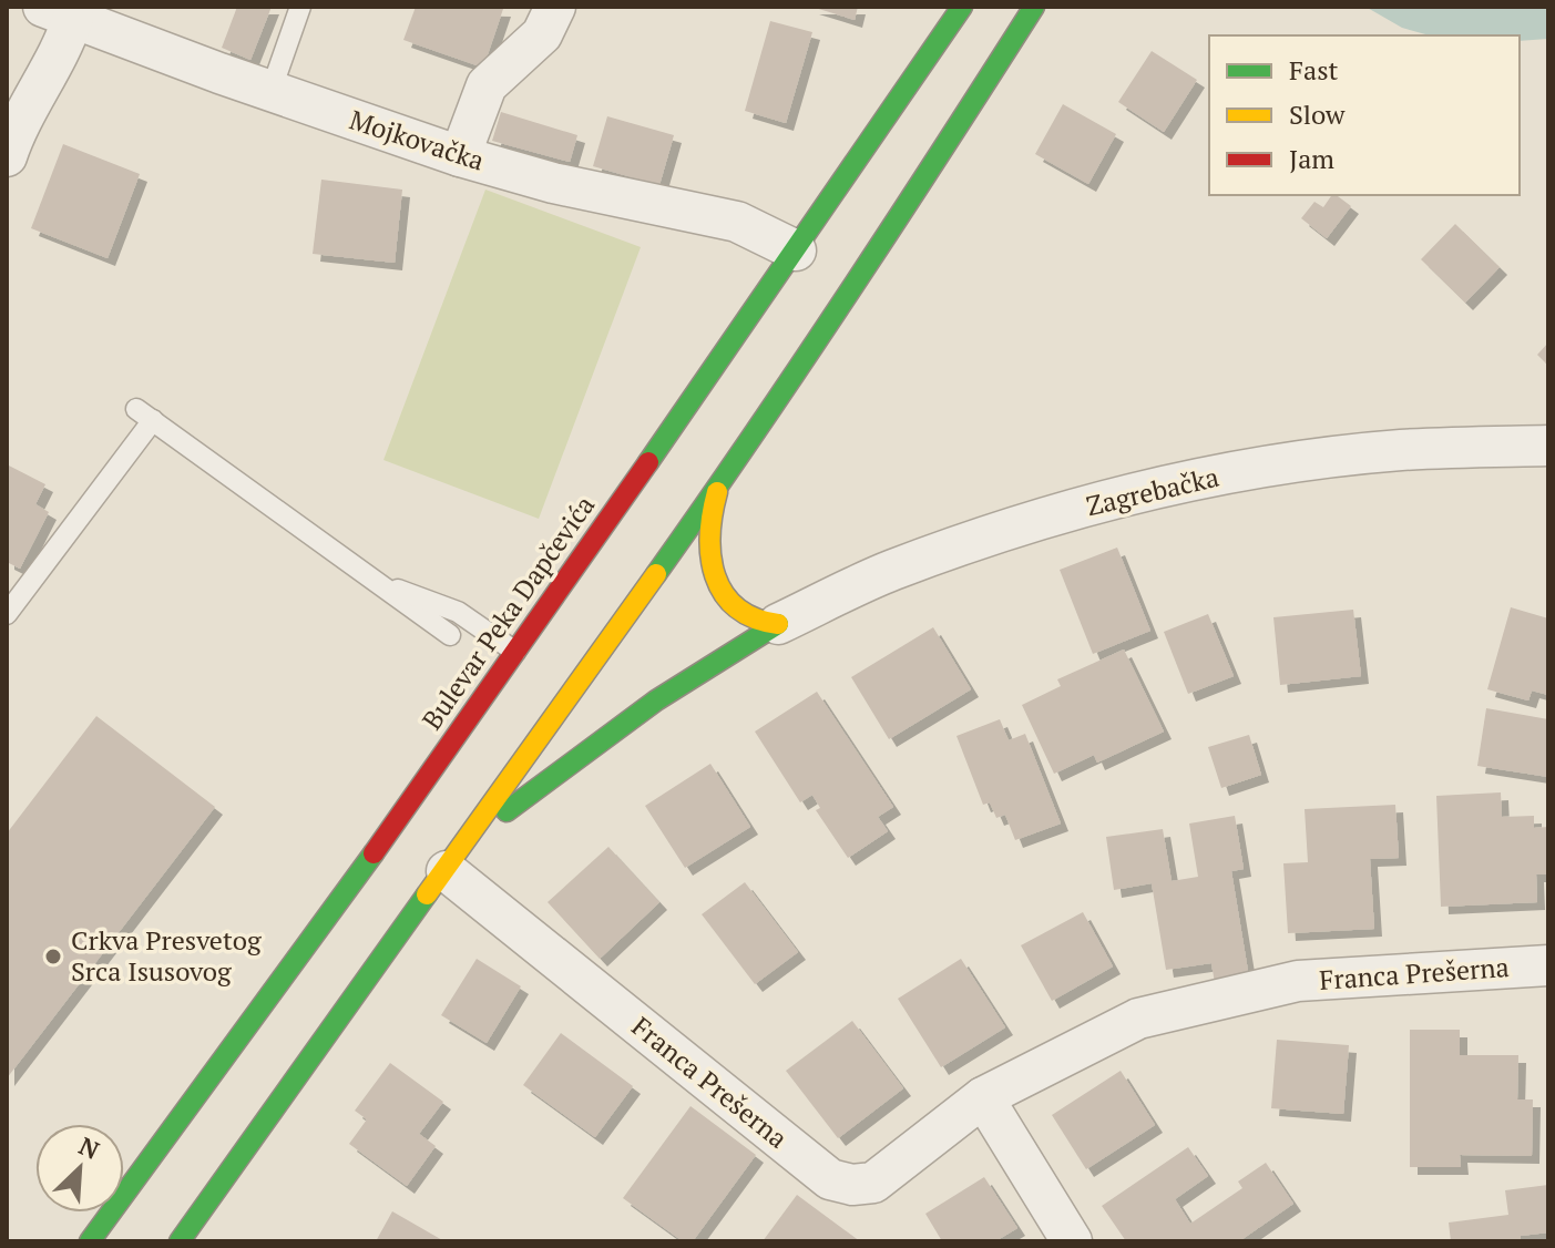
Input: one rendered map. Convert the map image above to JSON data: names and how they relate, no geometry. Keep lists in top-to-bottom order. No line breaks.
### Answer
{"streets":{"main road":["Bulevar Peka Dapčevića"],"street":["Mojkovačka","Zagrebačka","Franca Prešerna"]},"crossings":[["Mojkovačka","Bulevar Peka Dapčevića"]],"places":["Crkva Presvetog Srca Isusovog"],"legend":["Fast","Slow","Jam"],"north":"top right"}
